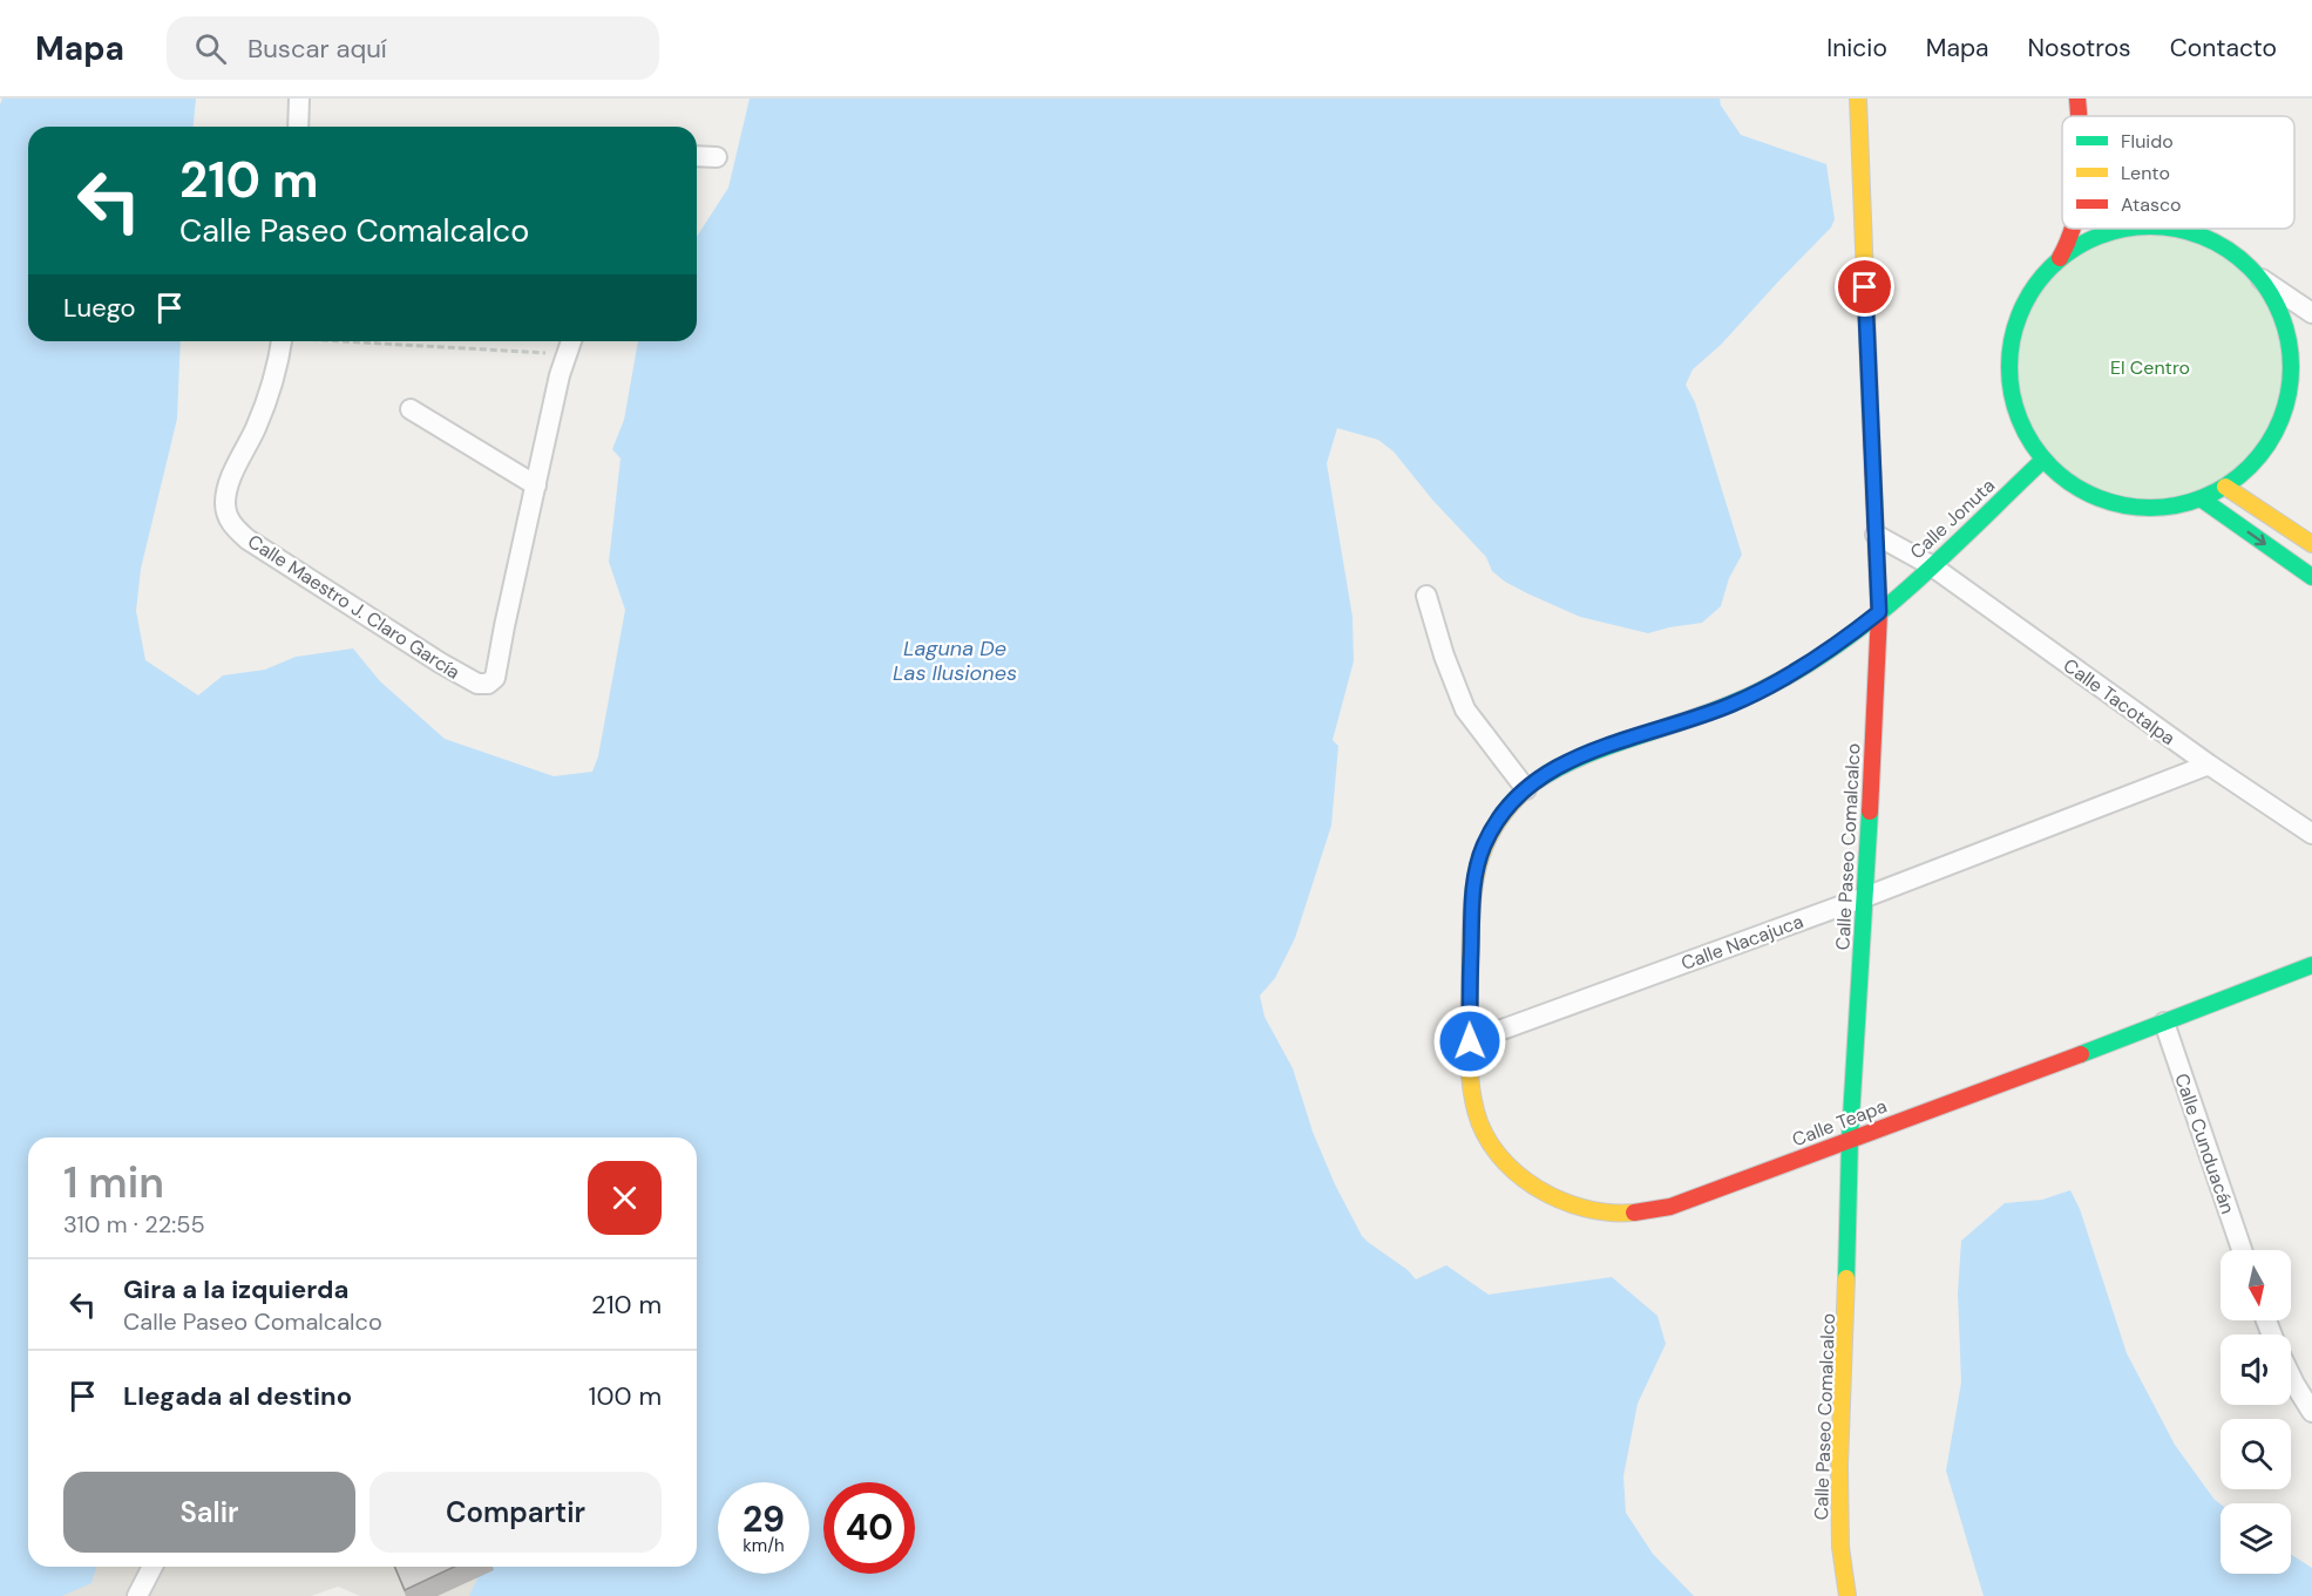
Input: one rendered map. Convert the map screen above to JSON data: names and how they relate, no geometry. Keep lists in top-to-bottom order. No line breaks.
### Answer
{"streets":{"street":["Calle Jonuta","Calle Maestro J. Claro García","Calle Tacotalpa","Calle Paseo Comalcalco","Calle Nacajuca","Calle Teapa","Calle Cunduacán"]},"crossings":[["Calle Jonuta","Calle Tacotalpa"],["Calle Jonuta","Calle Paseo Comalcalco"],["Calle Jonuta","Calle Nacajuca"],["Calle Jonuta","Calle Teapa"],["Calle Tacotalpa","Calle Paseo Comalcalco"],["Calle Tacotalpa","Calle Nacajuca"],["Calle Paseo Comalcalco","Calle Nacajuca"],["Calle Paseo Comalcalco","Calle Teapa"],["Calle Nacajuca","Calle Teapa"],["Calle Teapa","Calle Cunduacán"]],"water":["Laguna De Las Ilusiones"],"parks":["El Centro"],"legend":["Fluido","Lento","Atasco"],"north":"bottom","page":{"header":"Mapa","search":"Buscar aquí","nav":["Inicio","Mapa","Nosotros","Contacto"],"turn":["210 m","Calle Paseo Comalcalco"],"then":"Luego","heading":["1 min","310 m · 22:55"],"list":[{"name":"Gira a la izquierda","note":"Calle Paseo Comalcalco","value":"210 m"},{"name":"Llegada al destino","value":"100 m"}],"buttons":["Salir","Compartir"],"speed":"29 km/h","limit":"40"}}
